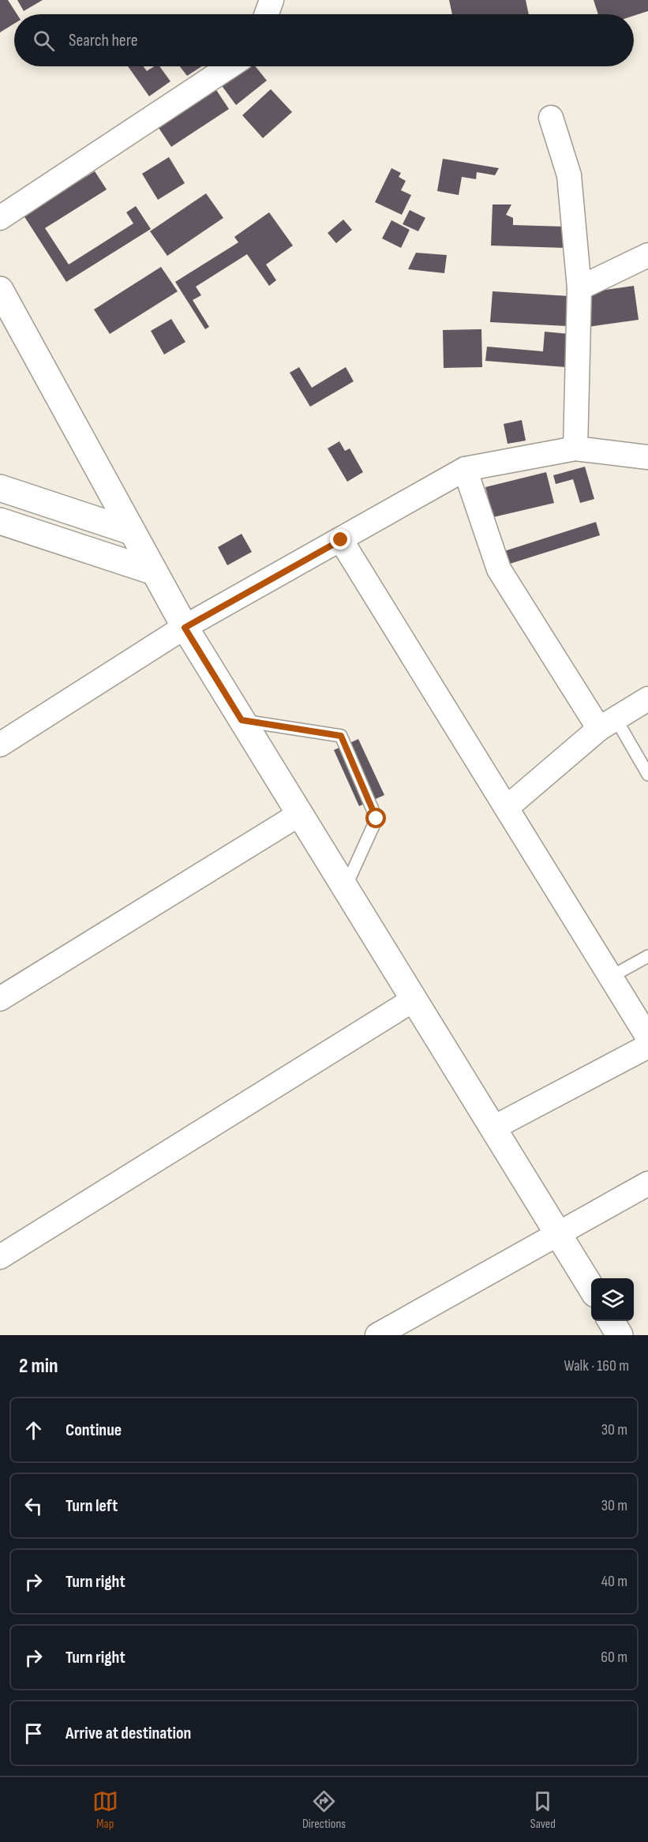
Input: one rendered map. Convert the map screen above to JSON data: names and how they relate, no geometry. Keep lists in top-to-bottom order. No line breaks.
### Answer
{"page":{"search":"Search here","heading":["2 min","Walk · 160 m"],"list":[["Continue","30 m"],["Turn left","30 m"],["Turn right","40 m"],["Turn right","60 m"],"Arrive at destination"],"nav":["Map","Directions","Saved"]}}
